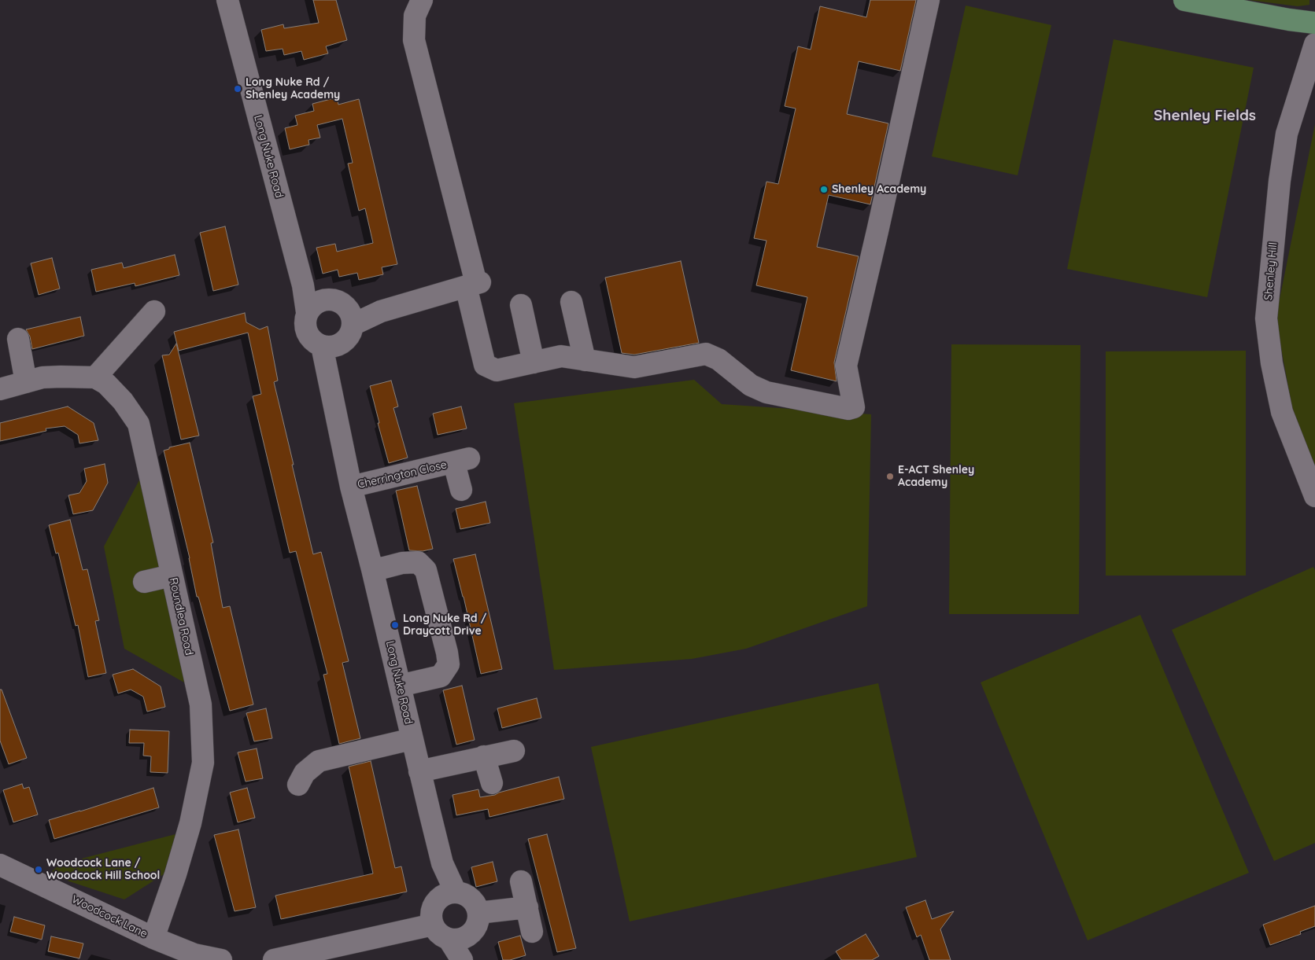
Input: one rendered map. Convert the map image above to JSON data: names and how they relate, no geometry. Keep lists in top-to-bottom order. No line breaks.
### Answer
{"streets":{"street":["Long Nuke Road","Shenley Hill","Cherrington Close","Roundlea Road","Woodcock Lane"]},"crossings":[["Long Nuke Road","Cherrington Close"],["Roundlea Road","Woodcock Lane"]],"districts":["Shenley Fields"],"places":["Long Nuke Rd / Shenley Academy","Shenley Academy","E-ACT Shenley Academy","Long Nuke Rd / Draycott Drive","Woodcock Lane / Woodcock Hill School"]}
